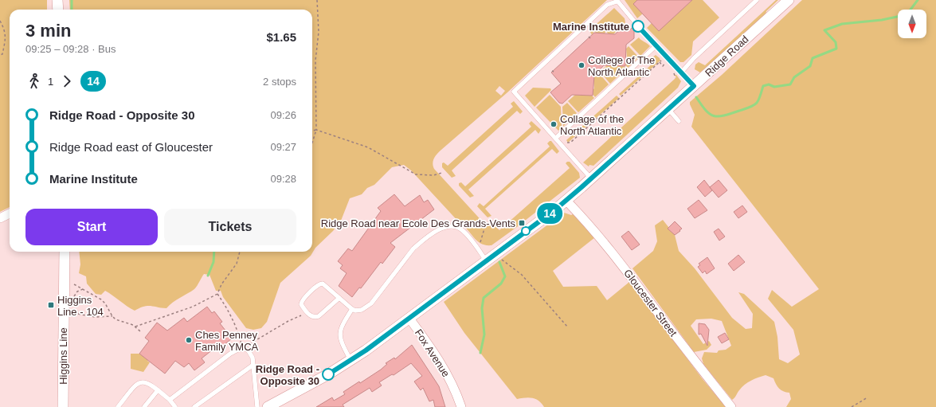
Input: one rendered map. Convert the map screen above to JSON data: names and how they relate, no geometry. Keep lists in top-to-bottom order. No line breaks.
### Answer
{"streets":{"street":["Ridge Road","Gloucester Street","Fox Avenue","Higgins Line"]},"crossings":[["Ridge Road","Gloucester Street"],["Ridge Road","Fox Avenue"]],"places":{"other":["Marine Institute","College of The North Atlantic","Collage of the North Atlantic","Ches Penney Family YMCA","Ridge Road - Opposite 30"],"transit":["Ridge Road near Ecole Des Grands-Vents","Higgins Line - 104"]},"lines":["bus line 14"],"north":"bottom","page":{"on_map":"14","heading":["3 min","09:25 – 09:28 · Bus","$1.65"],"legs":["1","14","2 stops"],"list":[{"name":"Ridge Road - Opposite 30","value":"09:26"},{"name":"Ridge Road east of Gloucester","value":"09:27"},{"name":"Marine Institute","value":"09:28"}],"buttons":["Start","Tickets"]}}
